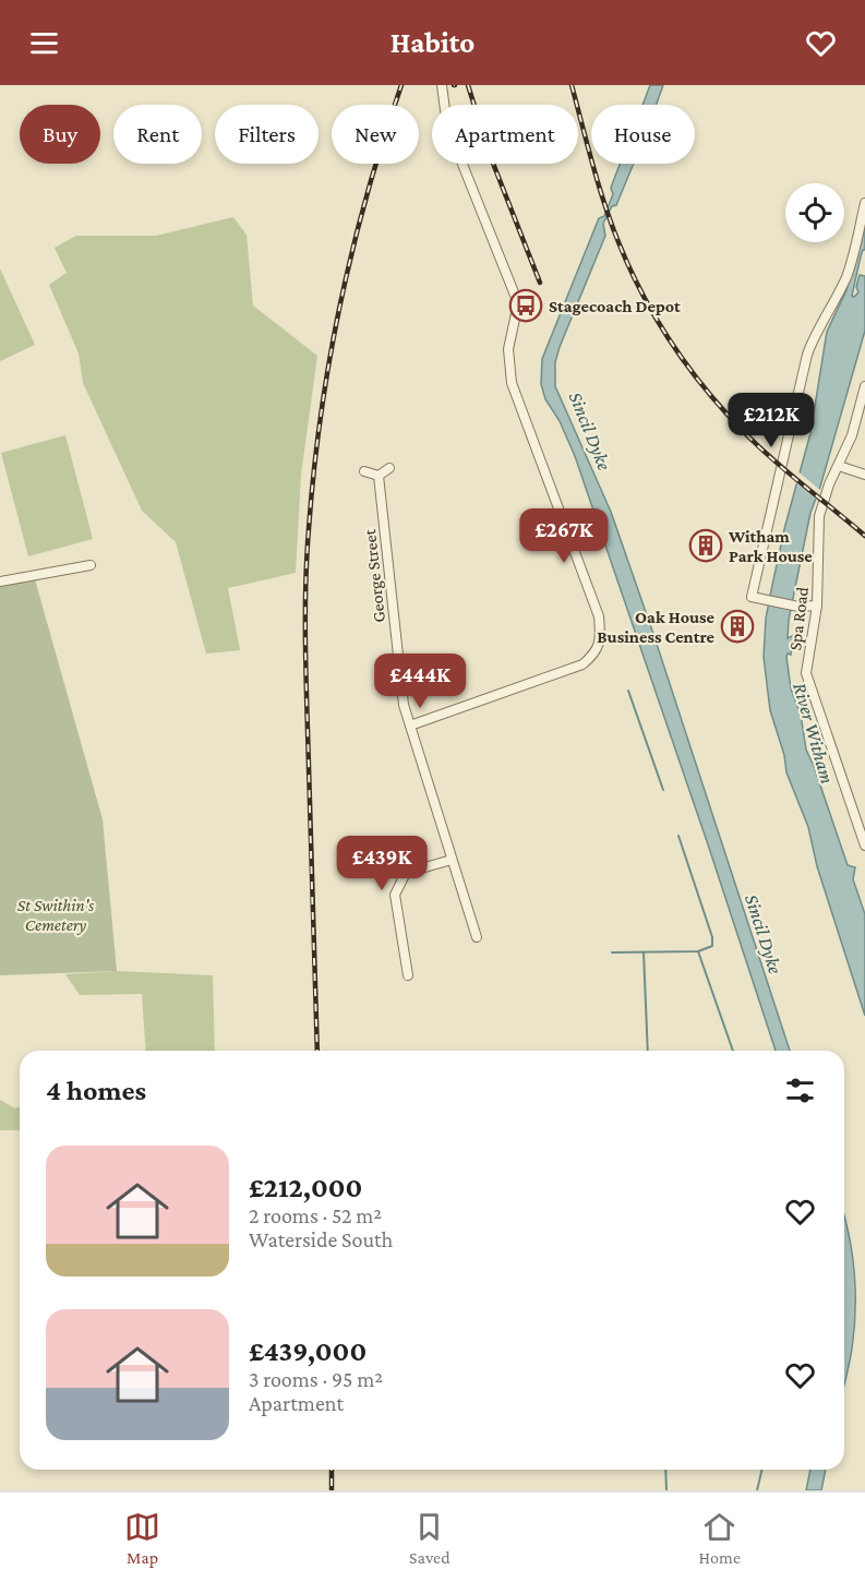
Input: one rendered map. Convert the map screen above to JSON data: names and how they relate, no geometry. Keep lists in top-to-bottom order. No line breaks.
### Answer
{"streets":{"street":["George Street","Spa Road"]},"water":["Sincil Dyke","River Witham"],"parks":["St Swithin's Cemetery"],"places":{"bus stop":["Stagecoach Depot"],"building":["Witham Park House","Oak House Business Centre"]},"page":{"header":"Habito","chip":["Buy","Rent","Filters","New","Apartment","House"],"price":["£212K","£267K","£444K","£439K"],"heading":"4 homes","list":[{"name":"£212,000","note":"2 rooms · 52 m² · Waterside South"},{"name":"£439,000","note":"3 rooms · 95 m² · Apartment"}],"tabs":["Map","Saved","Home"]}}
